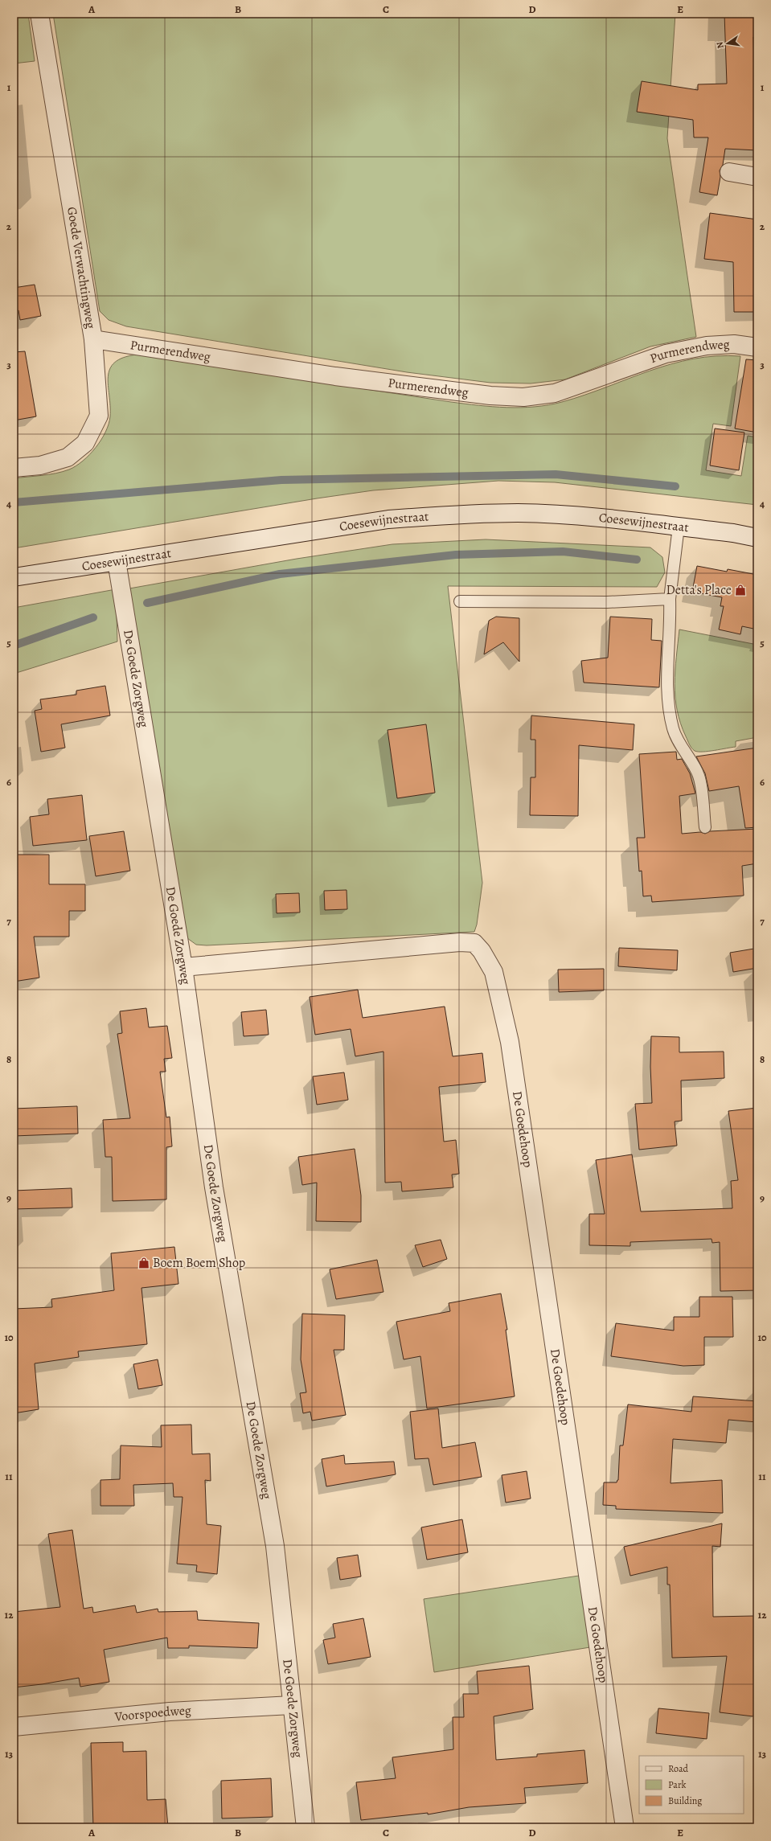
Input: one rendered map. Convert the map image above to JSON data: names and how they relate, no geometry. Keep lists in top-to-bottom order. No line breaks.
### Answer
{"streets":{"street":["Goede Verwachtingweg","Purmerendweg","Coesewijnestraat","De Goede Zorgweg","De Goedehoop","Voorspoedweg"]},"crossings":[["Goede Verwachtingweg","Purmerendweg"],["Coesewijnestraat","De Goede Zorgweg"],["De Goede Zorgweg","De Goedehoop"],["De Goede Zorgweg","Voorspoedweg"]],"places":{"shop":["Detta's Place","Boem Boem Shop"]},"legend":["Road","Park","Building"],"north":"left","grid":{"columns":["A","B","C","D","E"],"rows":["1","2","3","4","5","6","7","8","9","10","11","12","13"]}}
